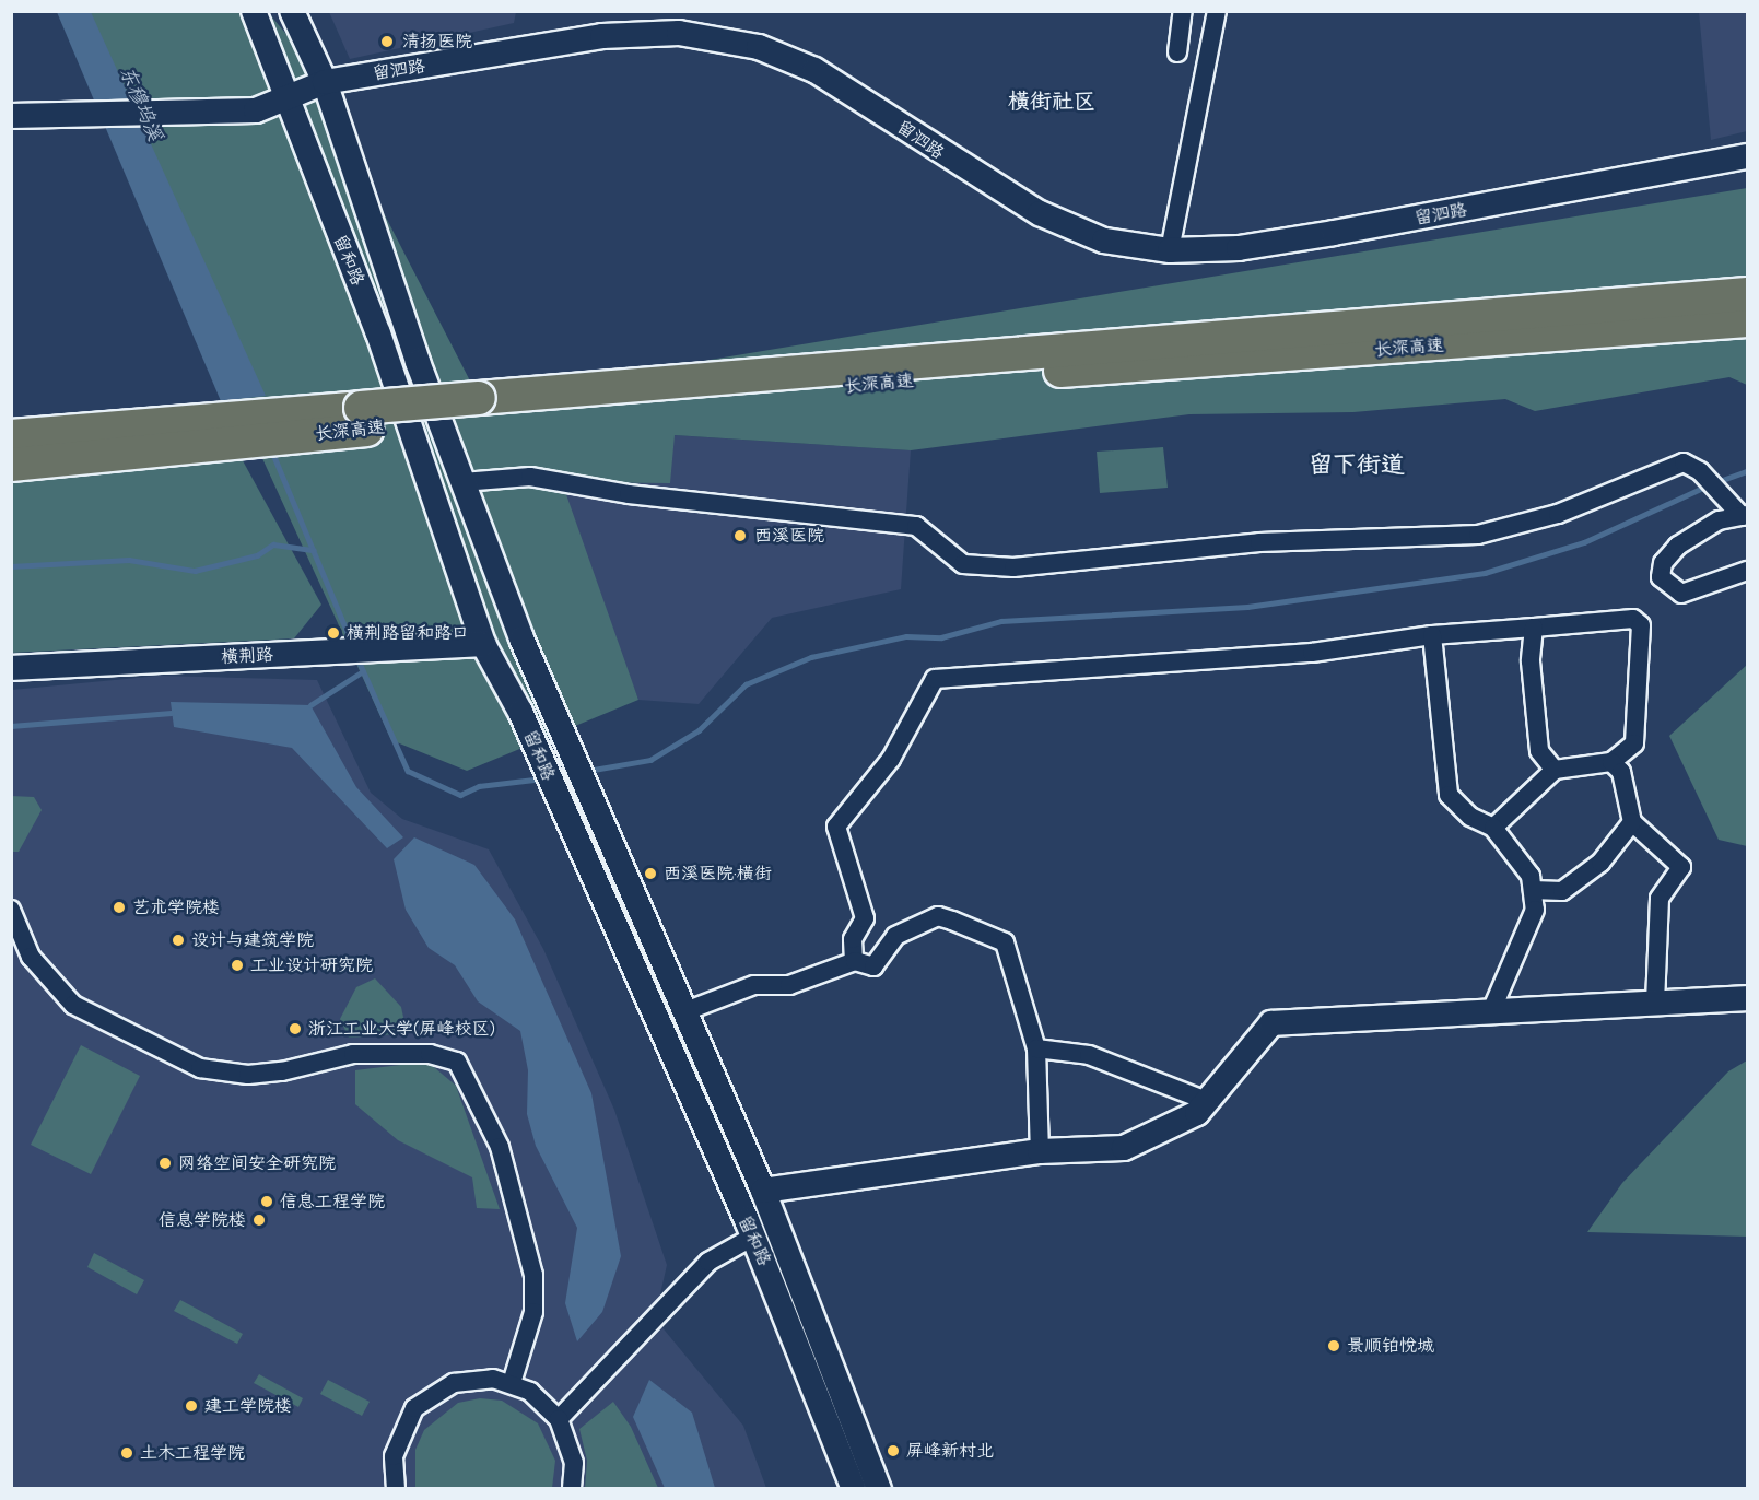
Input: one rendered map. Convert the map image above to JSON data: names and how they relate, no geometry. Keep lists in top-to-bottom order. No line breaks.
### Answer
{"streets":{"highway":["长深高速"],"street":["留泗路","留和路","横荆路"]},"crossings":[["留泗路","留和路"],["留和路","横荆路"]],"districts":["横街社区","留下街道"],"water":["东穆坞溪"],"places":["清扬医院","西溪医院","横荆路留和路口","西溪医院·横街","艺术学院楼","设计与建筑学院","工业设计研究院","浙江工业大学(屏峰校区)","网络空间安全研究院","信息工程学院","信息学院楼","景顺铂悦城","建工学院楼","屏峰新村北","土木工程学院"]}
